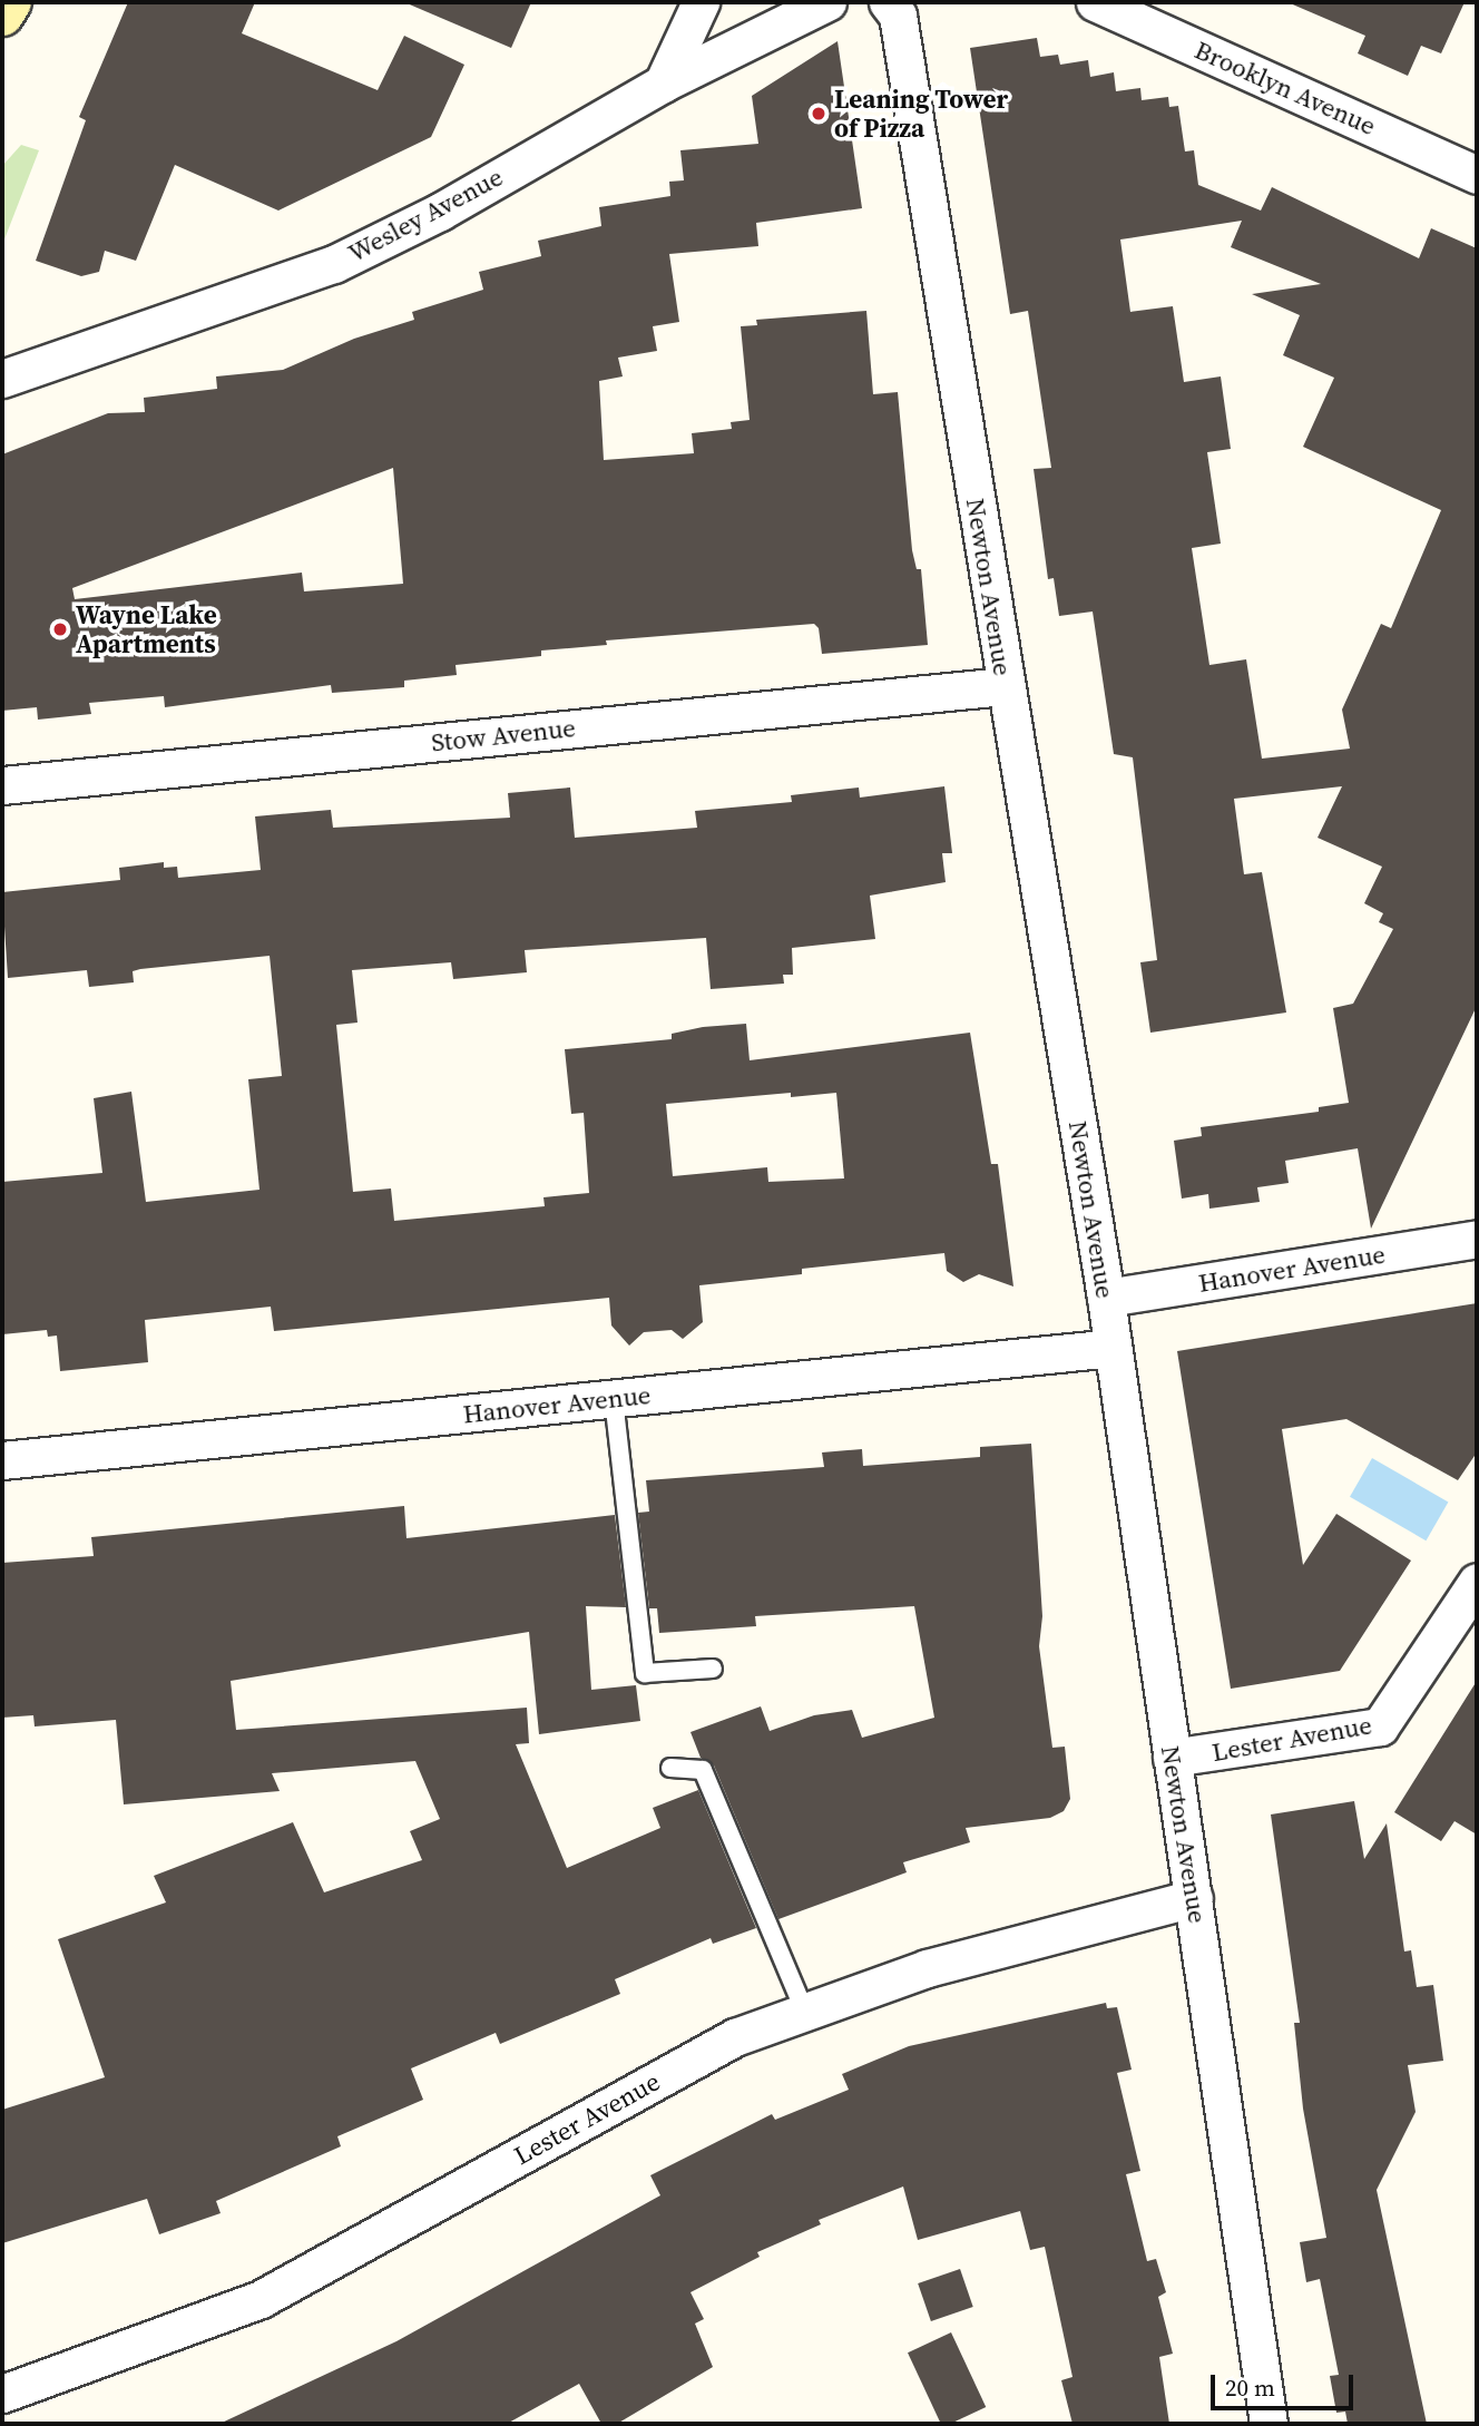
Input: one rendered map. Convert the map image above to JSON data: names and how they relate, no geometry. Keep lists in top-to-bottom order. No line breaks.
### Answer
{"streets":{"street":["Brooklyn Avenue","Wesley Avenue","Newton Avenue","Stow Avenue","Hanover Avenue","Lester Avenue"]},"crossings":[["Newton Avenue","Stow Avenue"],["Newton Avenue","Hanover Avenue"],["Newton Avenue","Lester Avenue"]],"places":["Leaning Tower of Pizza","Wayne Lake Apartments"],"scale_bar":"20 m"}
